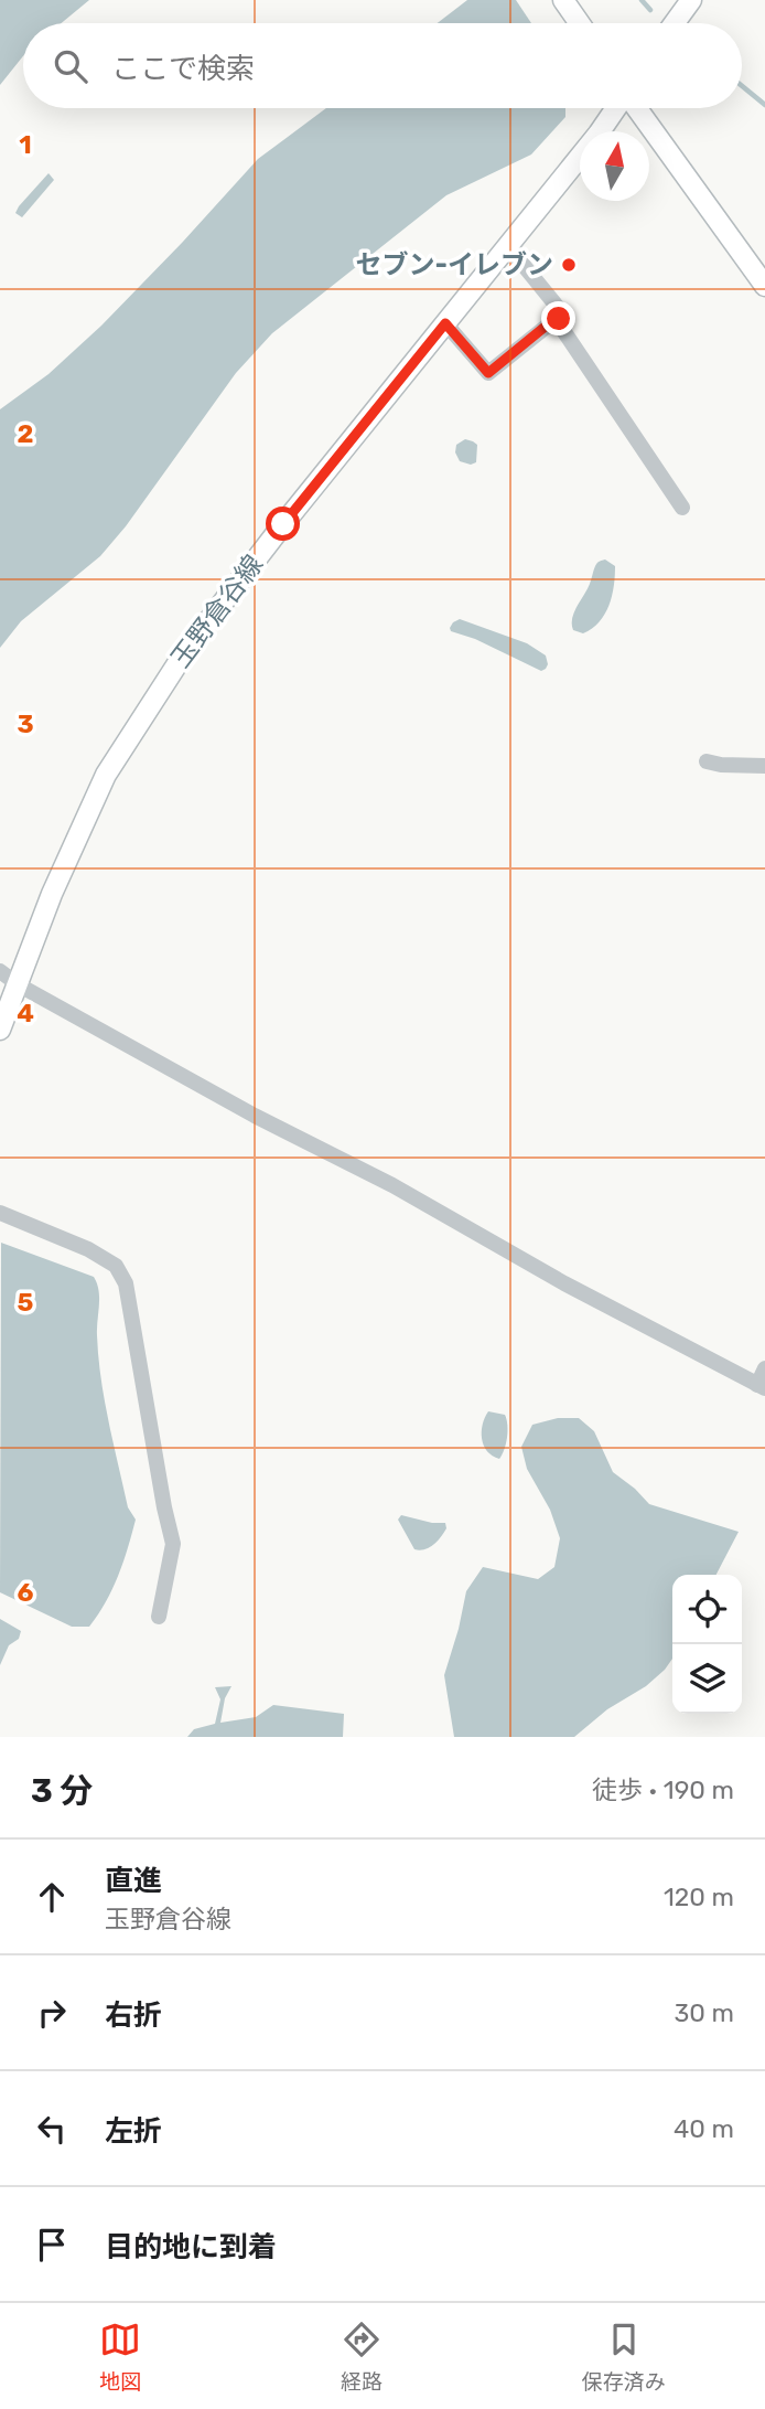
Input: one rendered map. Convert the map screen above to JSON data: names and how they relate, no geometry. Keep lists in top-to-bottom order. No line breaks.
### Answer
{"streets":{"main road":["玉野倉谷線"]},"places":["セブン-イレブン"],"north":"top","page":{"search":"ここで検索","heading":["3 分","徒歩 · 190 m"],"list":[["直進","玉野倉谷線","120 m"],["右折","30 m"],["左折","40 m"],"目的地に到着"],"nav":["地図","経路","保存済み"]},"grid":{"rows":["1","2","3","4","5","6"]}}
